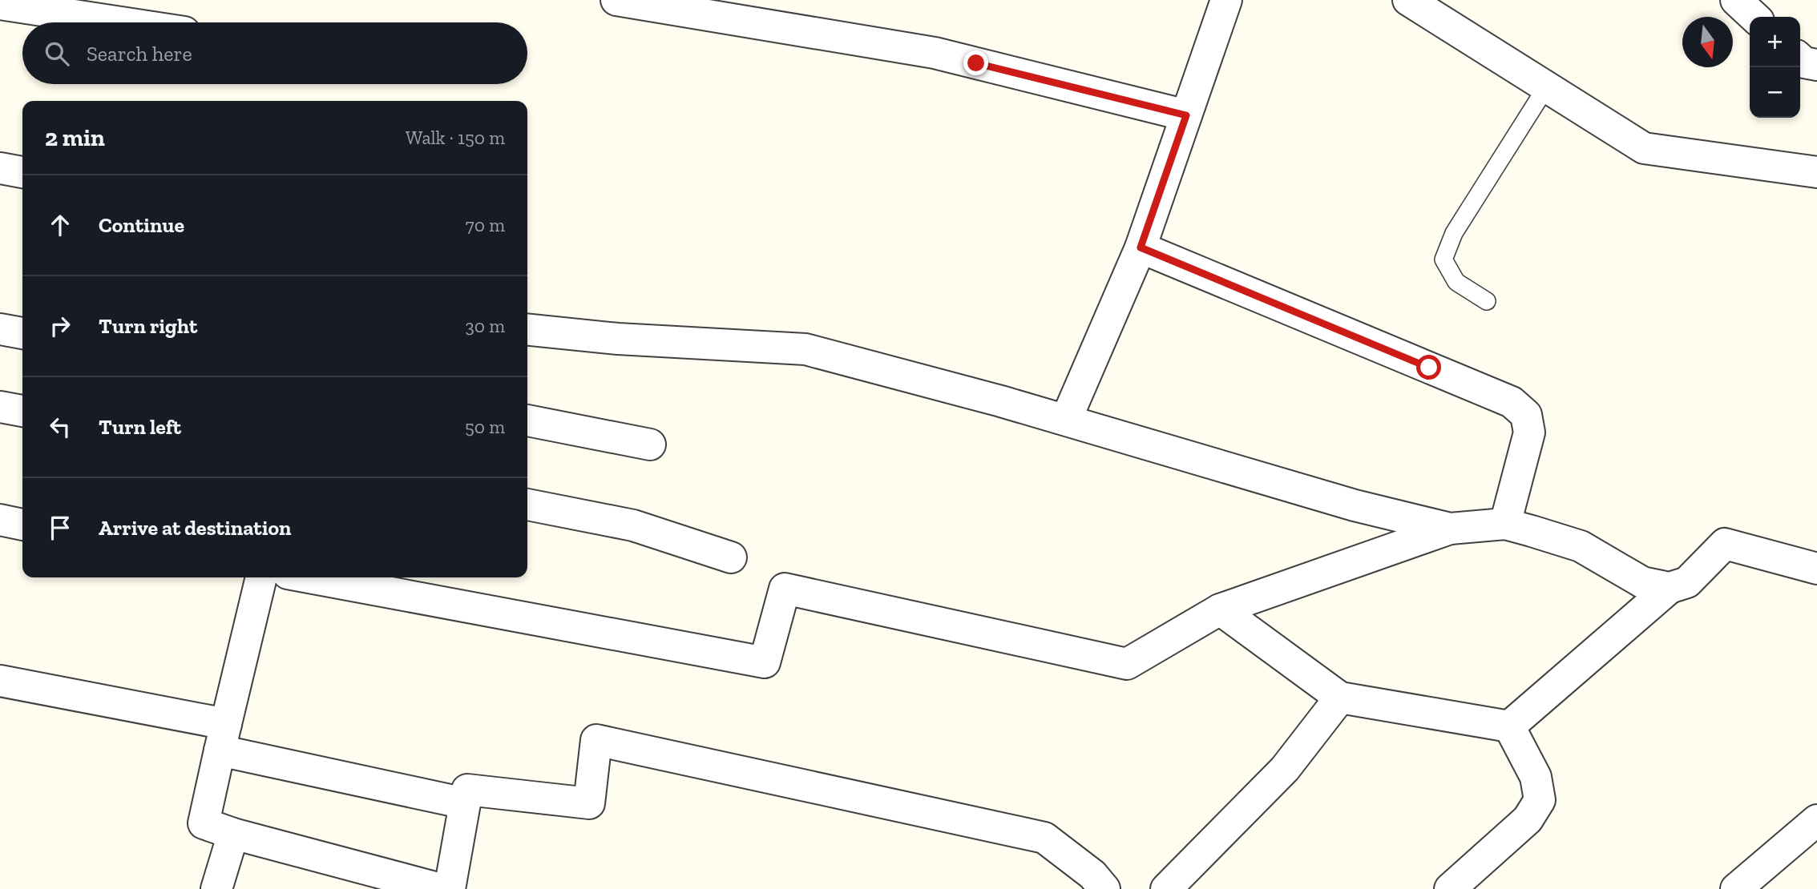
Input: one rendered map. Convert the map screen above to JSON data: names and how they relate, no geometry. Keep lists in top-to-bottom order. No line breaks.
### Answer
{"north":"bottom","page":{"map_buttons":["+","−"],"search":"Search here","heading":["2 min","Walk · 150 m"],"list":[["Continue","70 m"],["Turn right","30 m"],["Turn left","50 m"],"Arrive at destination"]}}
